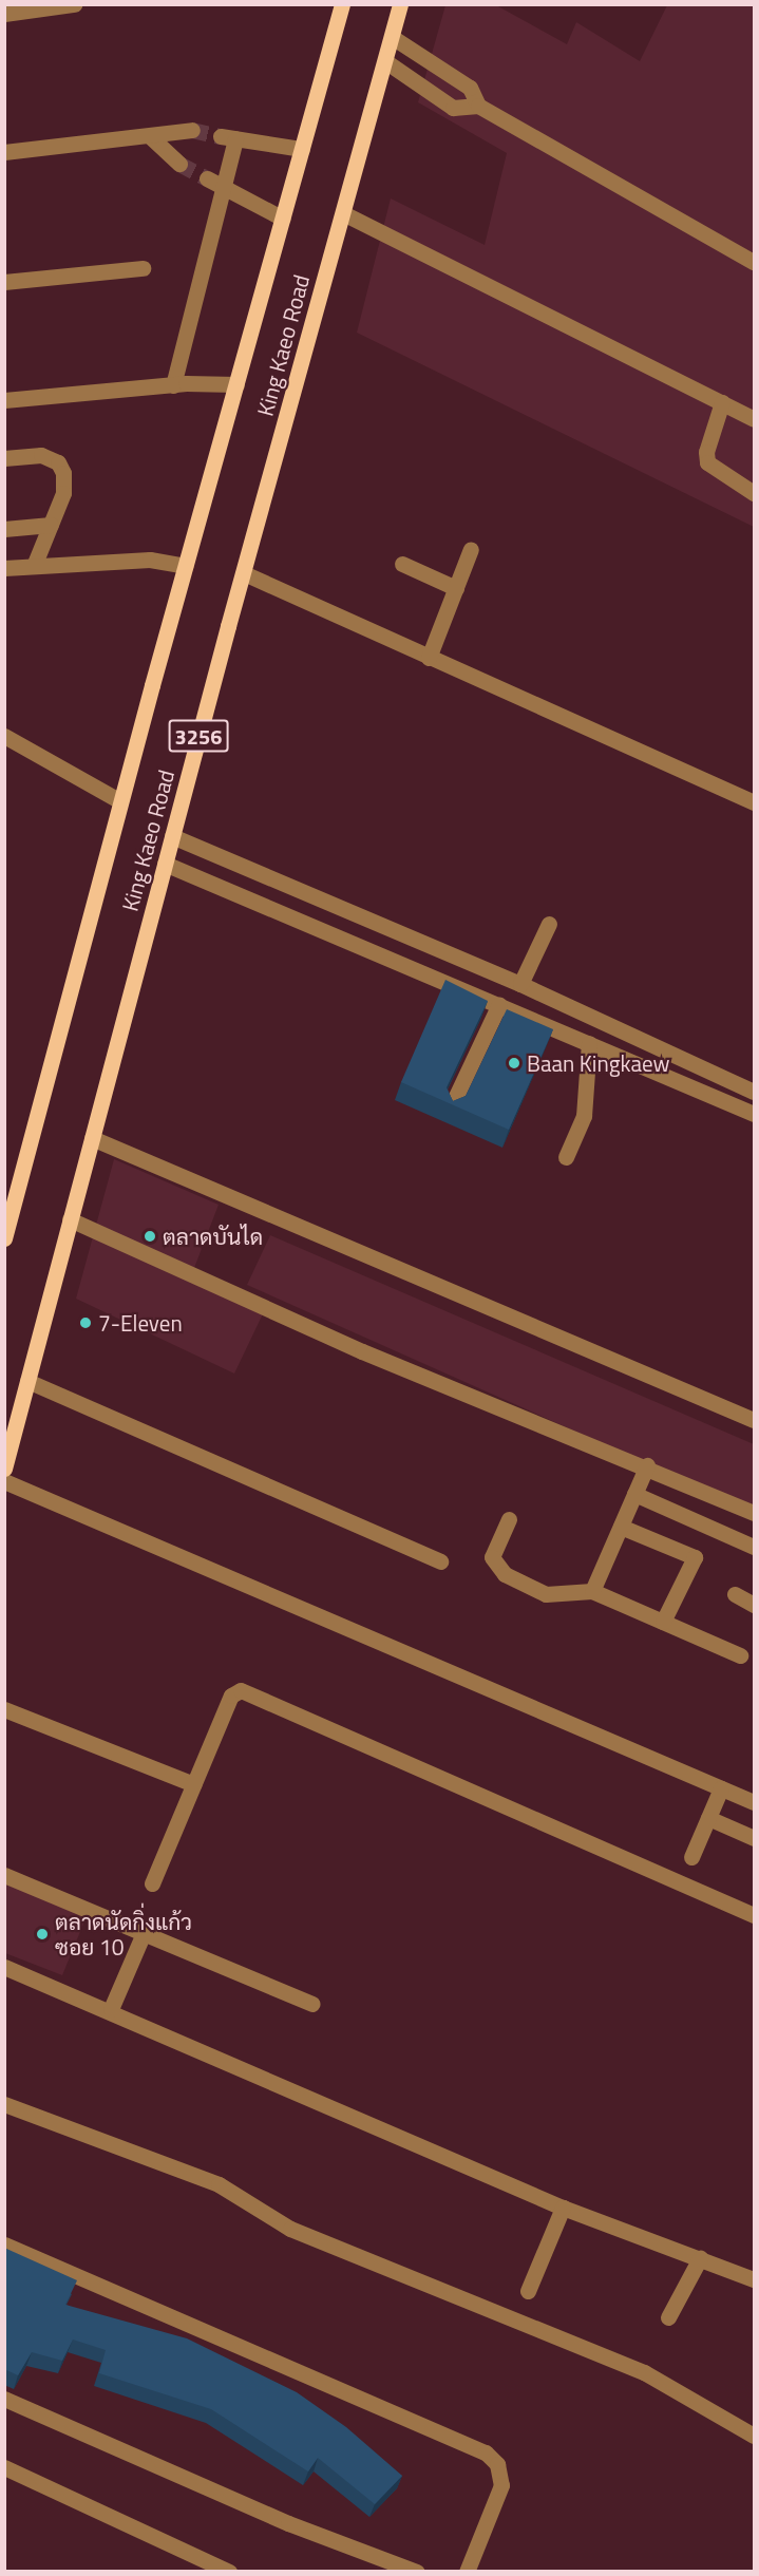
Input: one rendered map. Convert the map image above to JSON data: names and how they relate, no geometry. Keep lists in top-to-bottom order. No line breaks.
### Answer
{"streets":{"main road":["King Kaeo Road","3256"]},"places":["Baan Kingkaew","ตลาดบันได","7-Eleven","ตลาดนัดกิ่งแก้ว ซอย 10"]}
